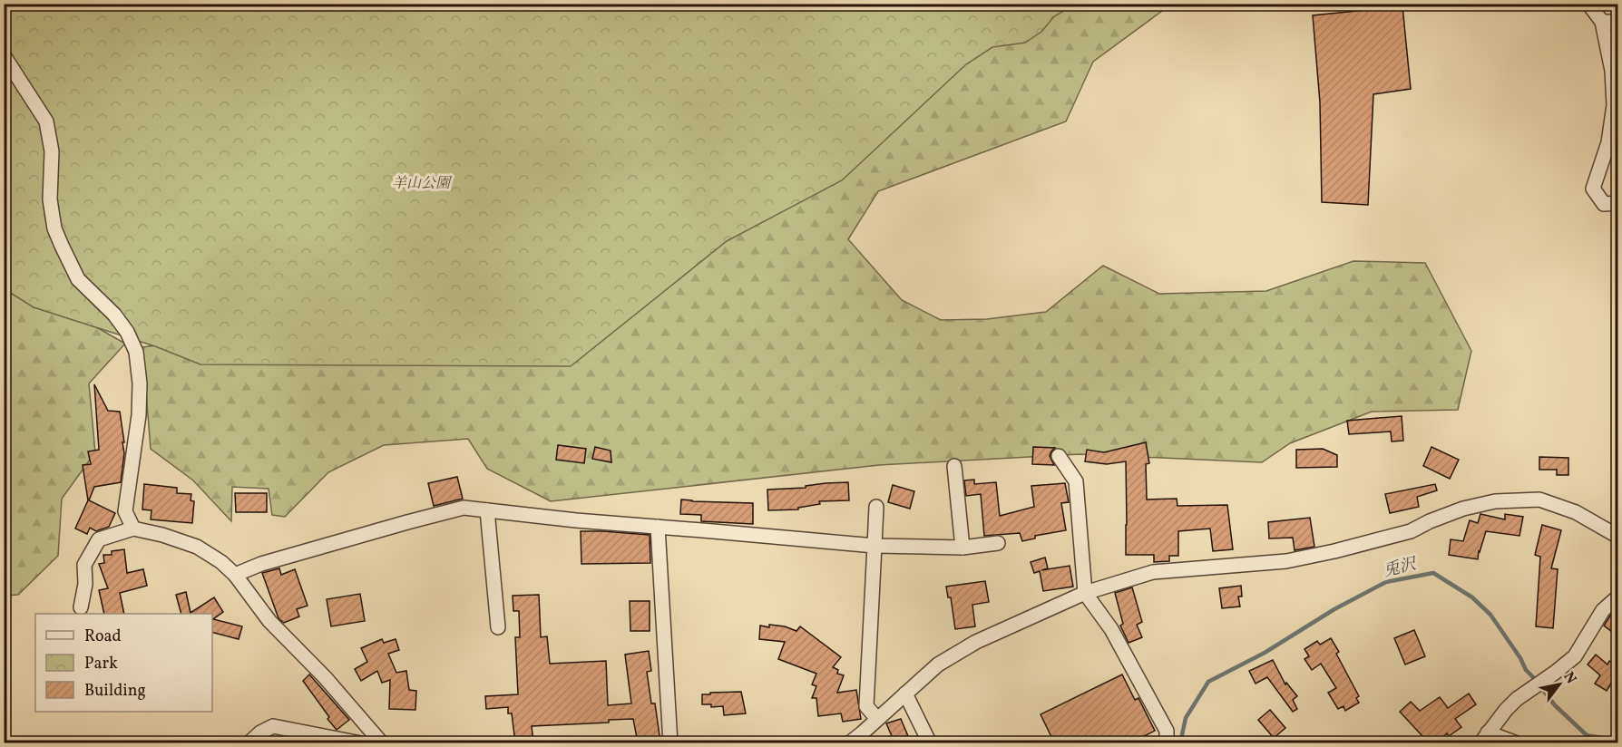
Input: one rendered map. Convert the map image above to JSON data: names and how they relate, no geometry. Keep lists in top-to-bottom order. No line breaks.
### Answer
{"water":["兎沢"],"parks":["羊山公園"],"legend":["Road","Park","Building"],"north":"top right"}
